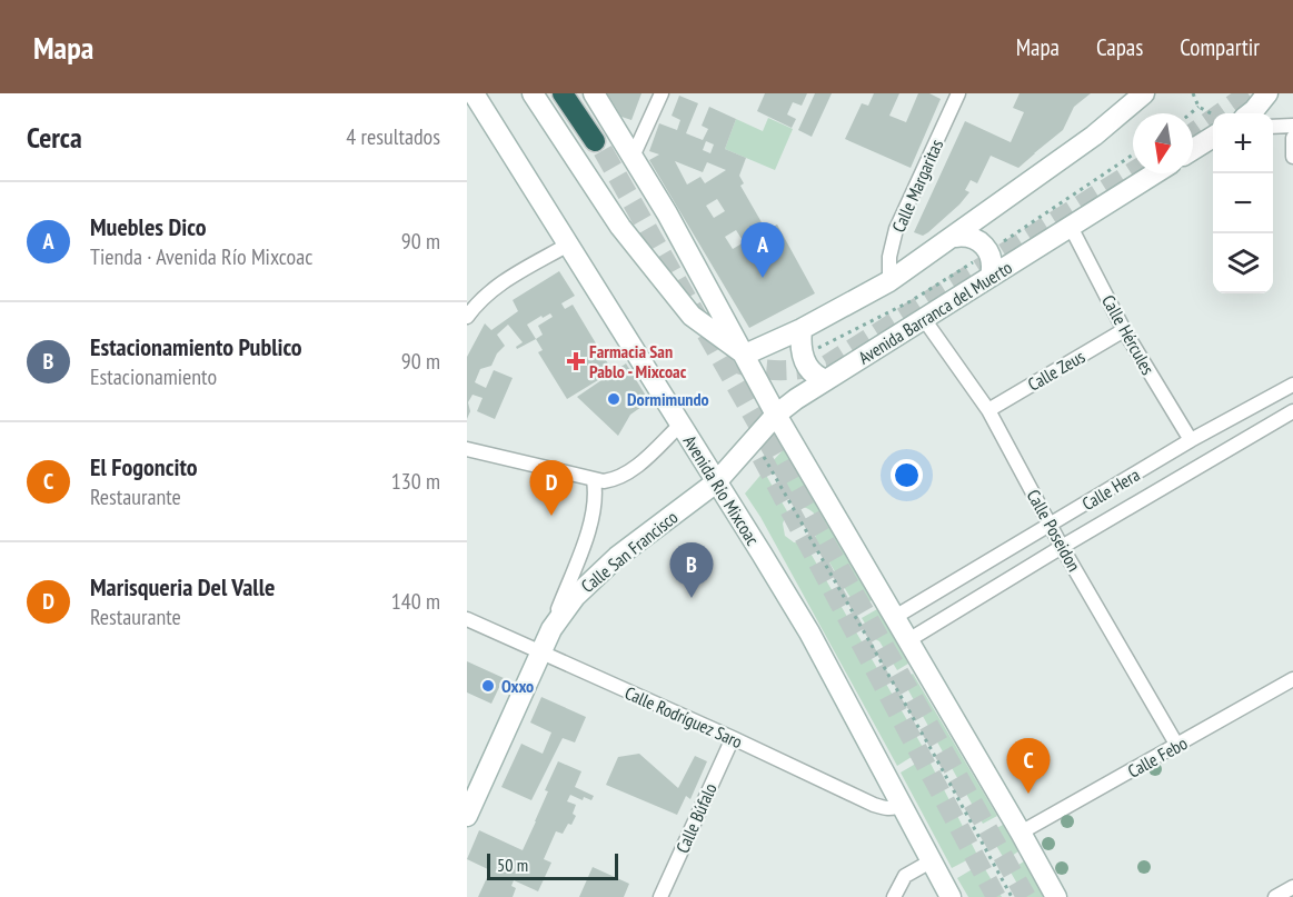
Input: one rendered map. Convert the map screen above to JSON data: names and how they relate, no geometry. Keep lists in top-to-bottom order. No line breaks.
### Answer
{"streets":{"main road":["Avenida Barranca del Muerto","Avenida Río Mixcoac","Calle San Francisco"],"street":["Calle Margaritas","Calle Hércules","Calle Zeus","Calle Hera","Calle Poseidon","Calle Rodríguez Saro","Calle Febo","Calle Búfalo"]},"crossings":[["Avenida Barranca del Muerto","Calle Hércules"],["Avenida Barranca del Muerto","Avenida Río Mixcoac"],["Avenida Barranca del Muerto","Calle Poseidon"],["Avenida Barranca del Muerto","Calle San Francisco"],["Calle Hércules","Calle Zeus"],["Calle Hércules","Calle Hera"],["Calle Zeus","Calle Poseidon"],["Calle Hera","Calle Poseidon"],["Avenida Río Mixcoac","Calle San Francisco"],["Avenida Río Mixcoac","Calle Rodríguez Saro"],["Calle Poseidon","Calle Febo"],["Calle San Francisco","Calle Rodríguez Saro"],["Calle Rodríguez Saro","Calle Búfalo"]],"places":{"health":["Farmacia San Pablo - Mixcoac"],"other":["Dormimundo","Oxxo"]},"scale_bar":"50 m","north":"bottom","page":{"header":"Mapa","nav":["Mapa","Capas","Compartir"],"heading":["Cerca","4 resultados"],"map_buttons":["+","−"],"list":[{"mark":"A","name":"Muebles Dico","note":"Tienda · Avenida Río Mixcoac","value":"90 m"},{"mark":"B","name":"Estacionamiento Publico","note":"Estacionamiento","value":"90 m"},{"mark":"C","name":"El Fogoncito","note":"Restaurante","value":"130 m"},{"mark":"D","name":"Marisqueria Del Valle","note":"Restaurante","value":"140 m"}],"pins":["A","D","B","C"],"scale":"50 m"}}
